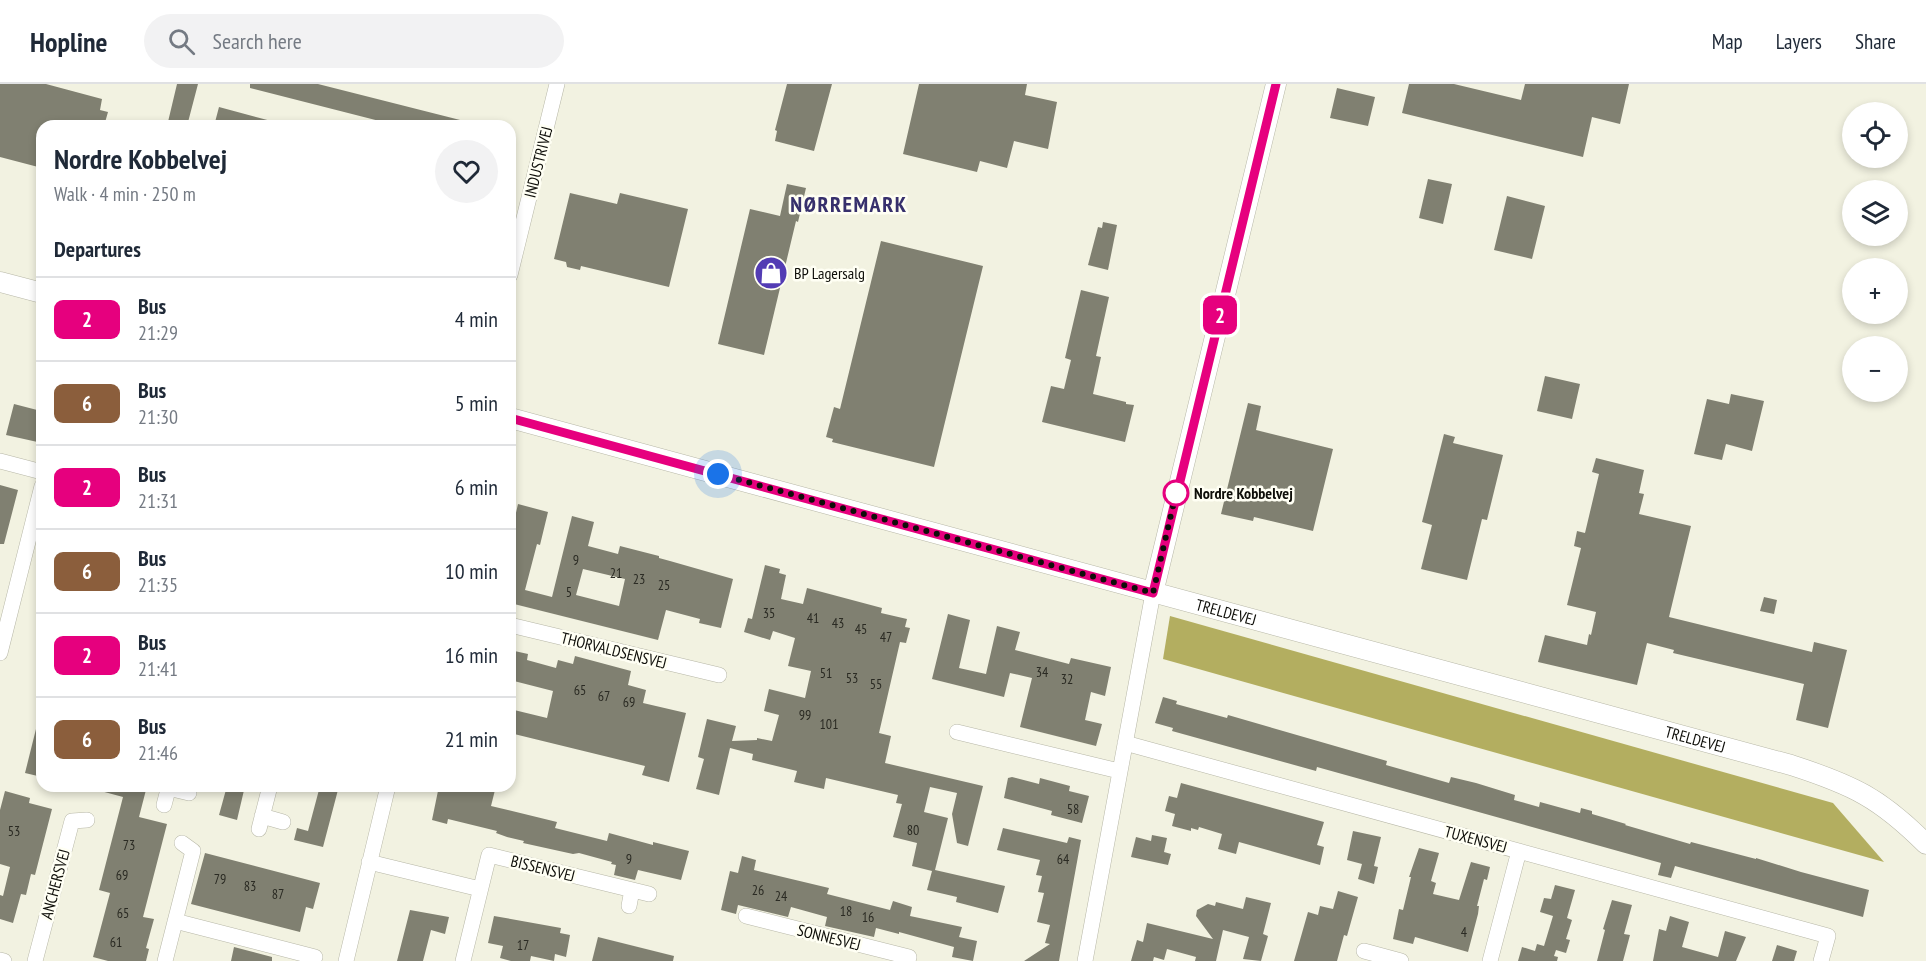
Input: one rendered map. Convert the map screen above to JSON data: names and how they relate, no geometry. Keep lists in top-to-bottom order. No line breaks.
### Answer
{"streets":{"street":["INDUSTRIVEJ","TRELDEVEJ","THORVALDSENSVEJ","TUXENSVEJ","BISSENSVEJ","ANCHERSVEJ","SONNESVEJ"]},"districts":["NØRREMARK"],"places":{"shop":["BP Lagersalg"],"other":["Nordre Kobbelvej"]},"lines":["bus line 2"],"house_numbers":["9","21","23","25","5","35","41","43","45","47","34","51","53","32","55","65","67","69","99","101","58","80","53","73","9","64","69","79","83","26","87","24","18","65","16","4","61","17"],"page":{"header":"Hopline","search":"Search here","nav":["Map","Layers","Share"],"on_map":"2","map_buttons":["+","−"],"heading":[["Nordre Kobbelvej","Walk · 4 min · 250 m"],"Departures"],"list":[{"mark":"2","name":"Bus","note":"21:29","value":"4 min"},{"mark":"6","name":"Bus","note":"21:30","value":"5 min"},{"mark":"2","name":"Bus","note":"21:31","value":"6 min"},{"mark":"6","name":"Bus","note":"21:35","value":"10 min"},{"mark":"2","name":"Bus","note":"21:41","value":"16 min"},{"mark":"6","name":"Bus","note":"21:46","value":"21 min"}]}}
